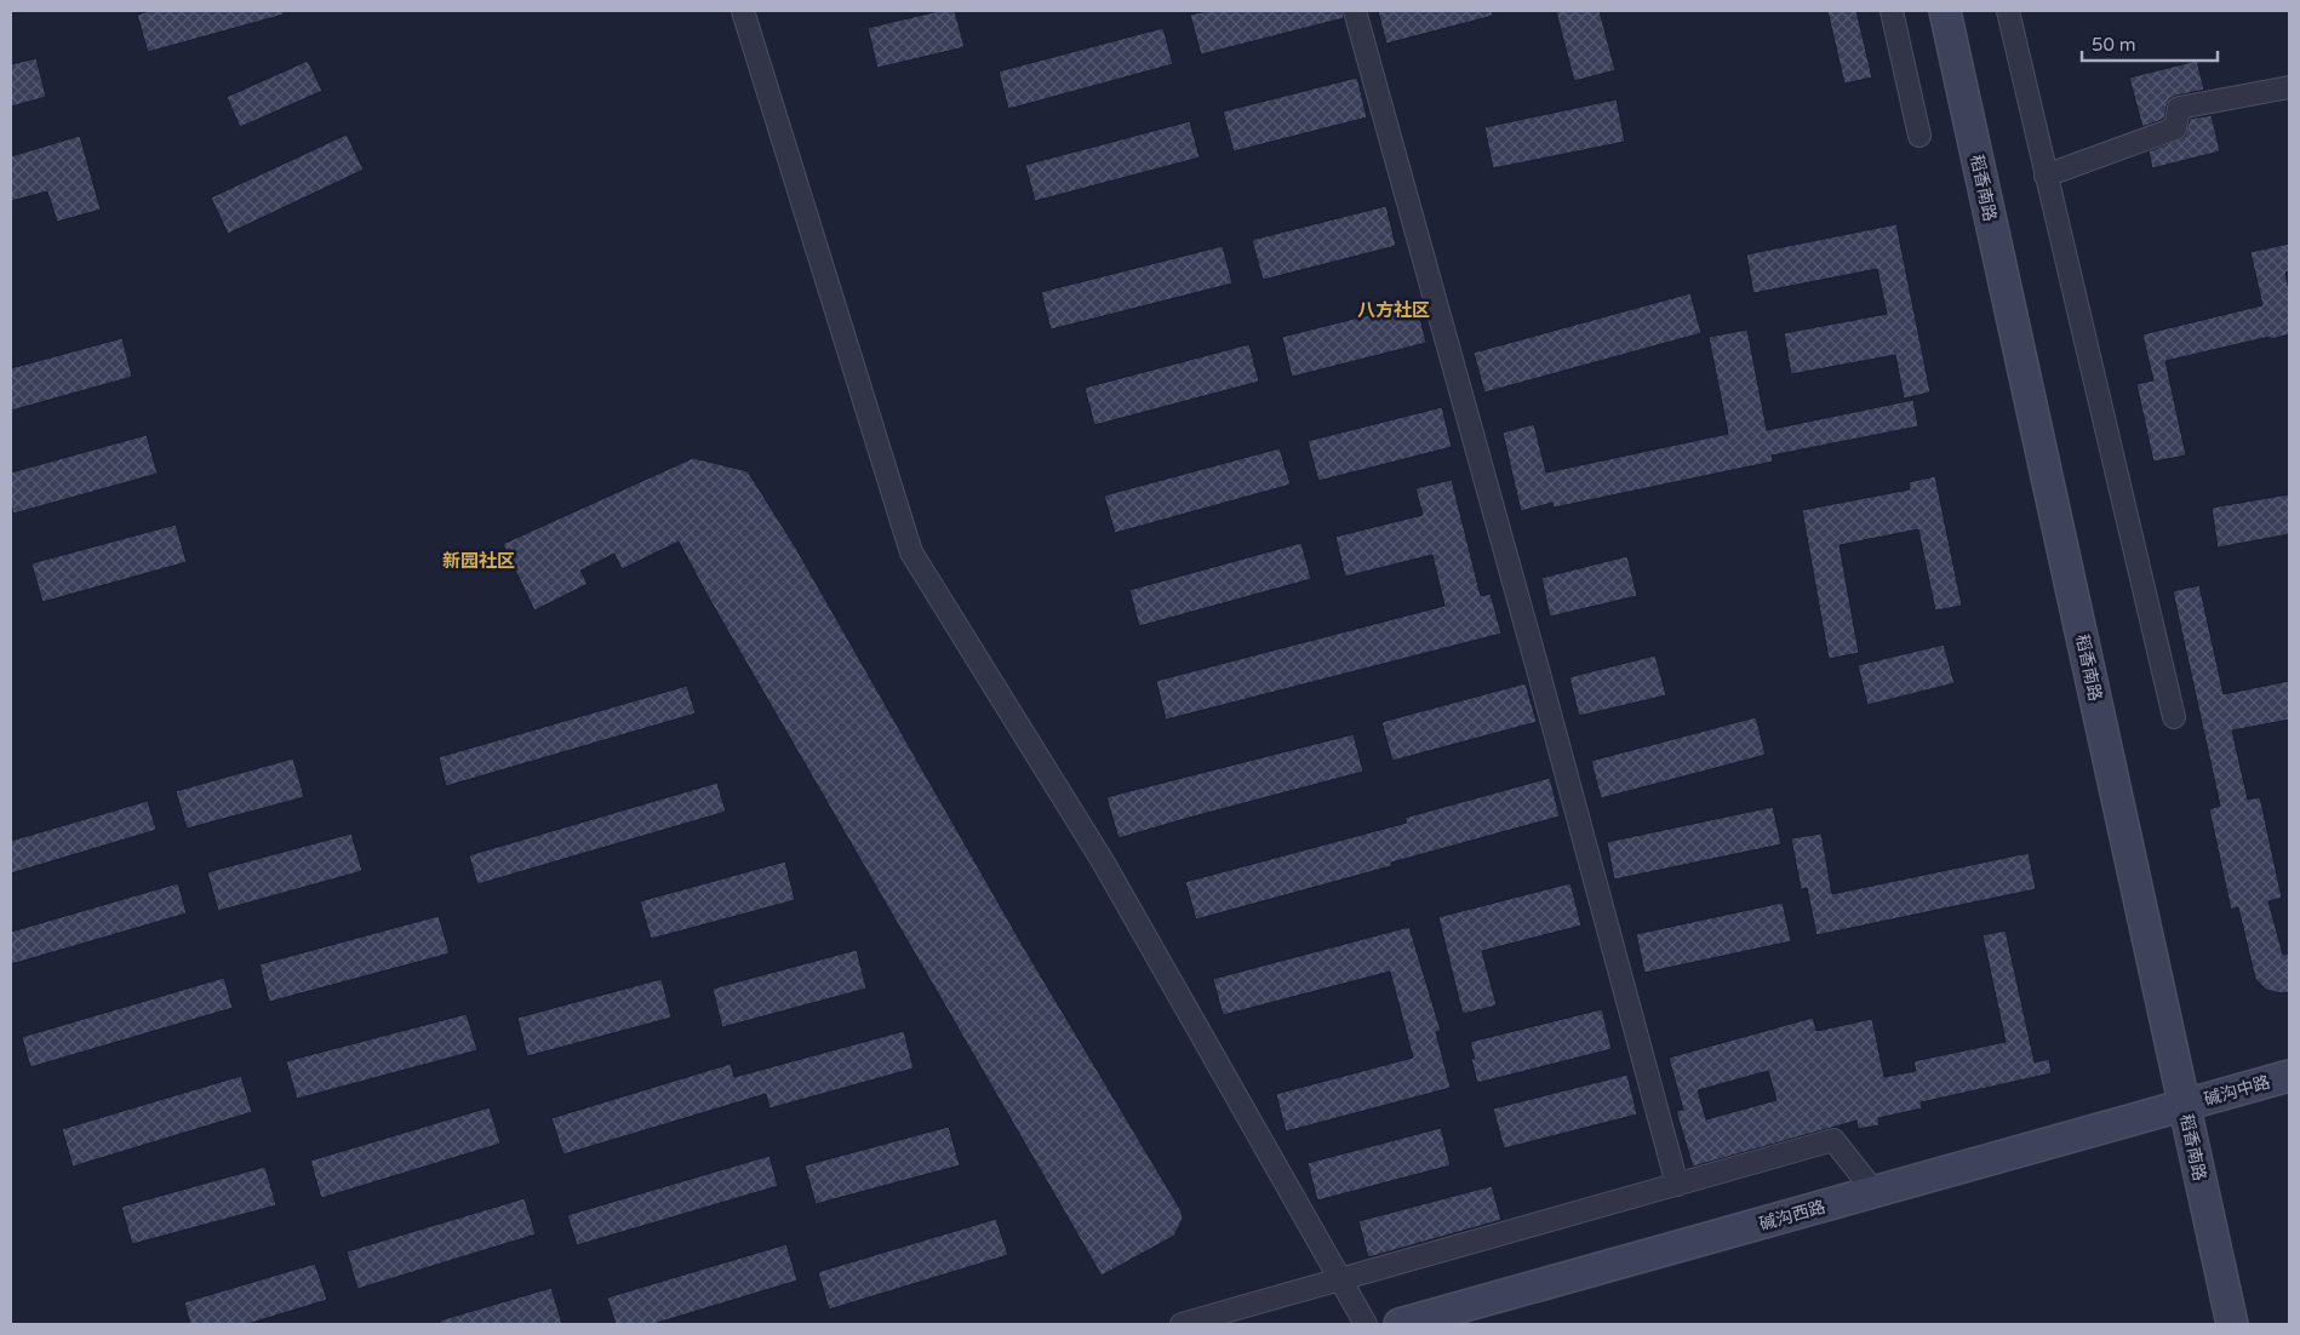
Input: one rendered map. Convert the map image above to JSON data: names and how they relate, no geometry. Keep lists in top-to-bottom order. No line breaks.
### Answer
{"streets":{"main road":["稻香南路","碱沟中路","碱沟西路"]},"crossings":[["稻香南路","碱沟中路"],["稻香南路","碱沟西路"],["碱沟中路","碱沟西路"]],"districts":["八方社区","新园社区"],"scale_bar":"50 m"}
